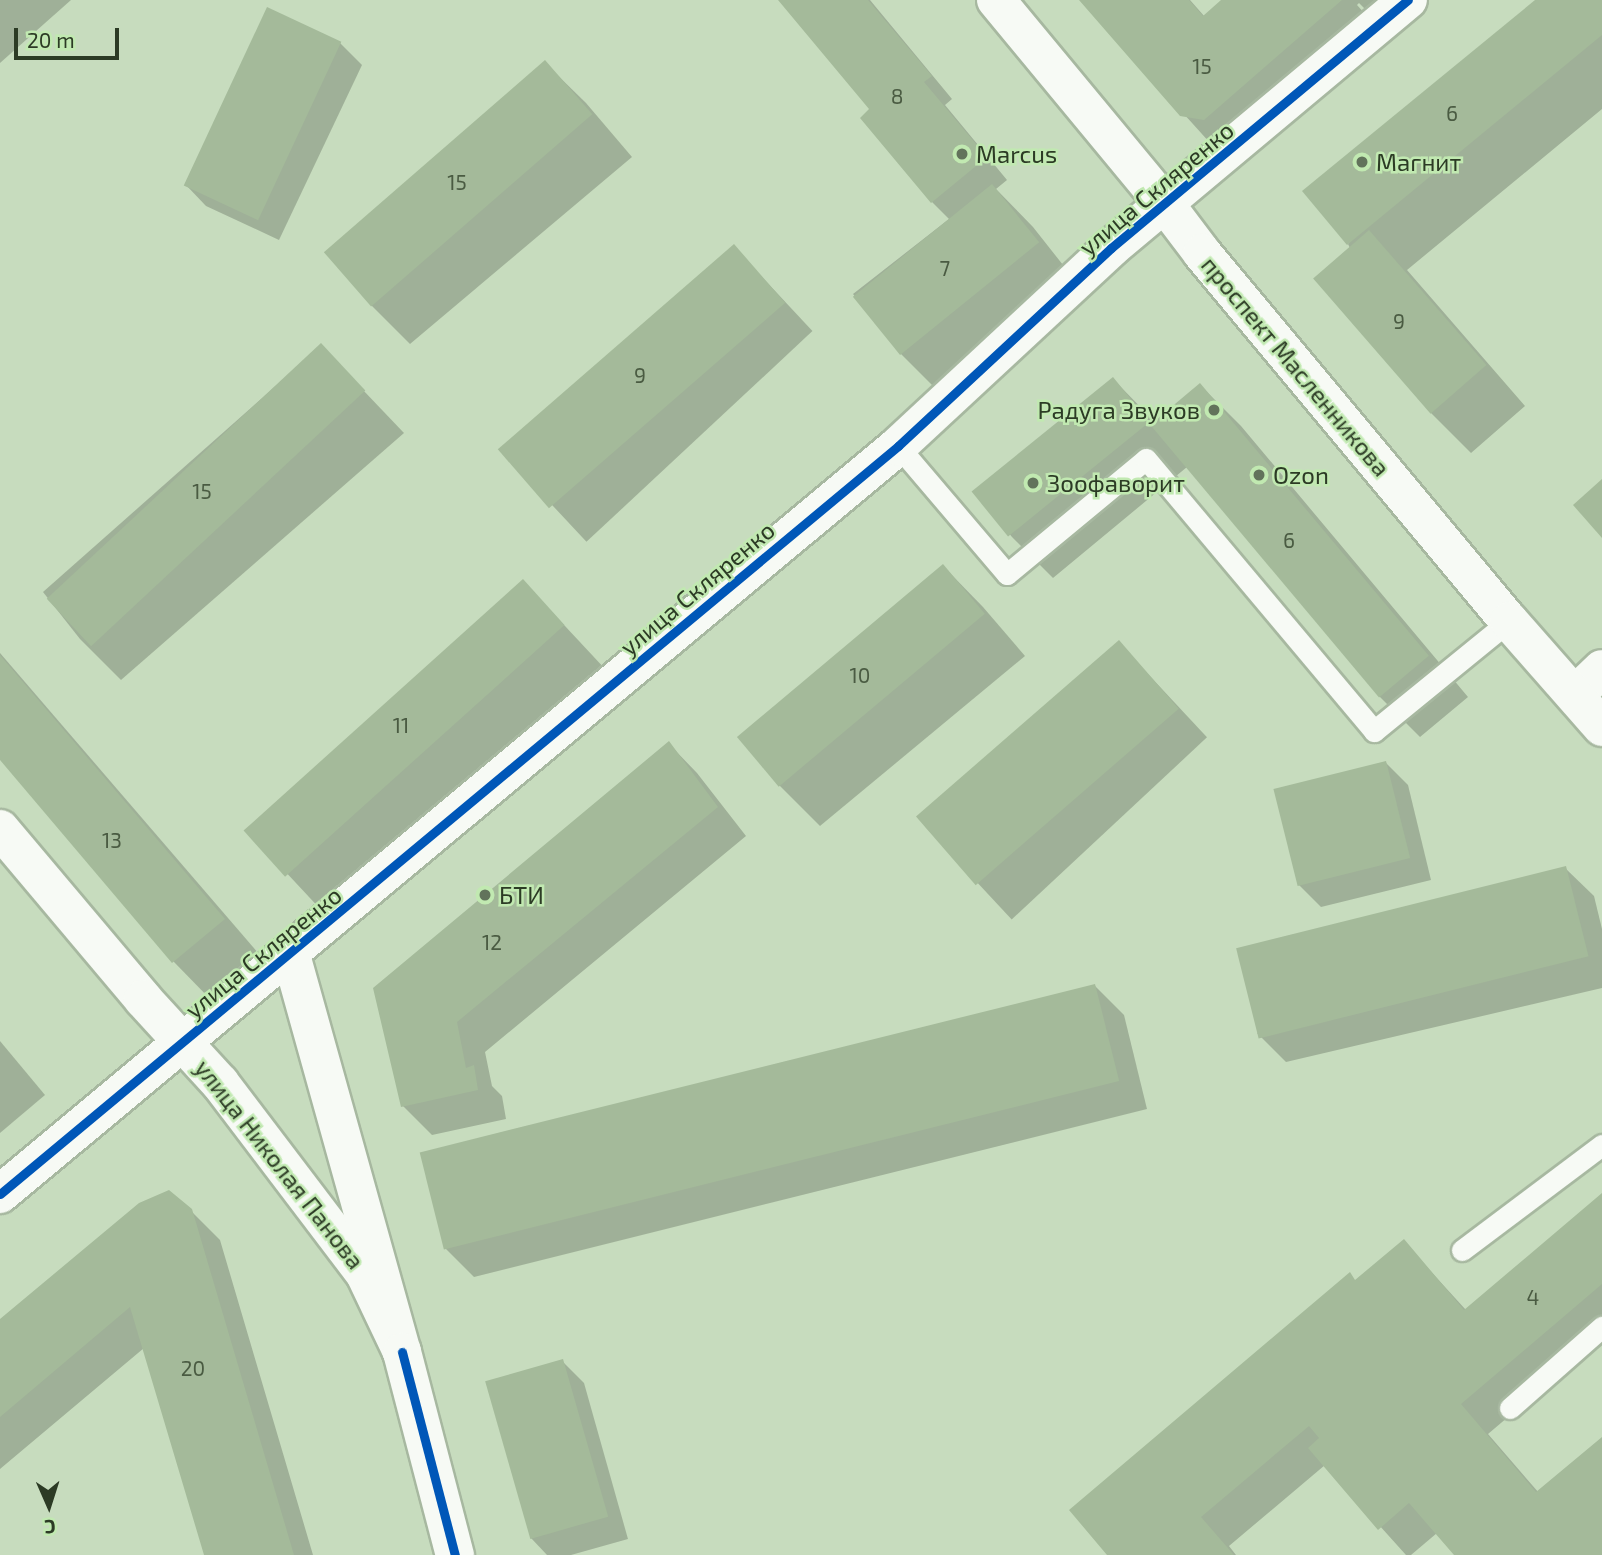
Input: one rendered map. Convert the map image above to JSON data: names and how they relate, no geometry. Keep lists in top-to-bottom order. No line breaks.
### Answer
{"streets":{"street":["улица Скляренко","проспект Масленникова","улица Николая Панова"]},"crossings":[["улица Скляренко","проспект Масленникова"],["улица Скляренко","улица Николая Панова"]],"places":["Marcus","Магнит","Радуга Звуков","Ozon","Зоофаворит","БТИ"],"house_numbers":["15","8","6","15","7","9","9","15","6","10","11","13","12","4","20"],"scale_bar":"20 m","north":"bottom"}
